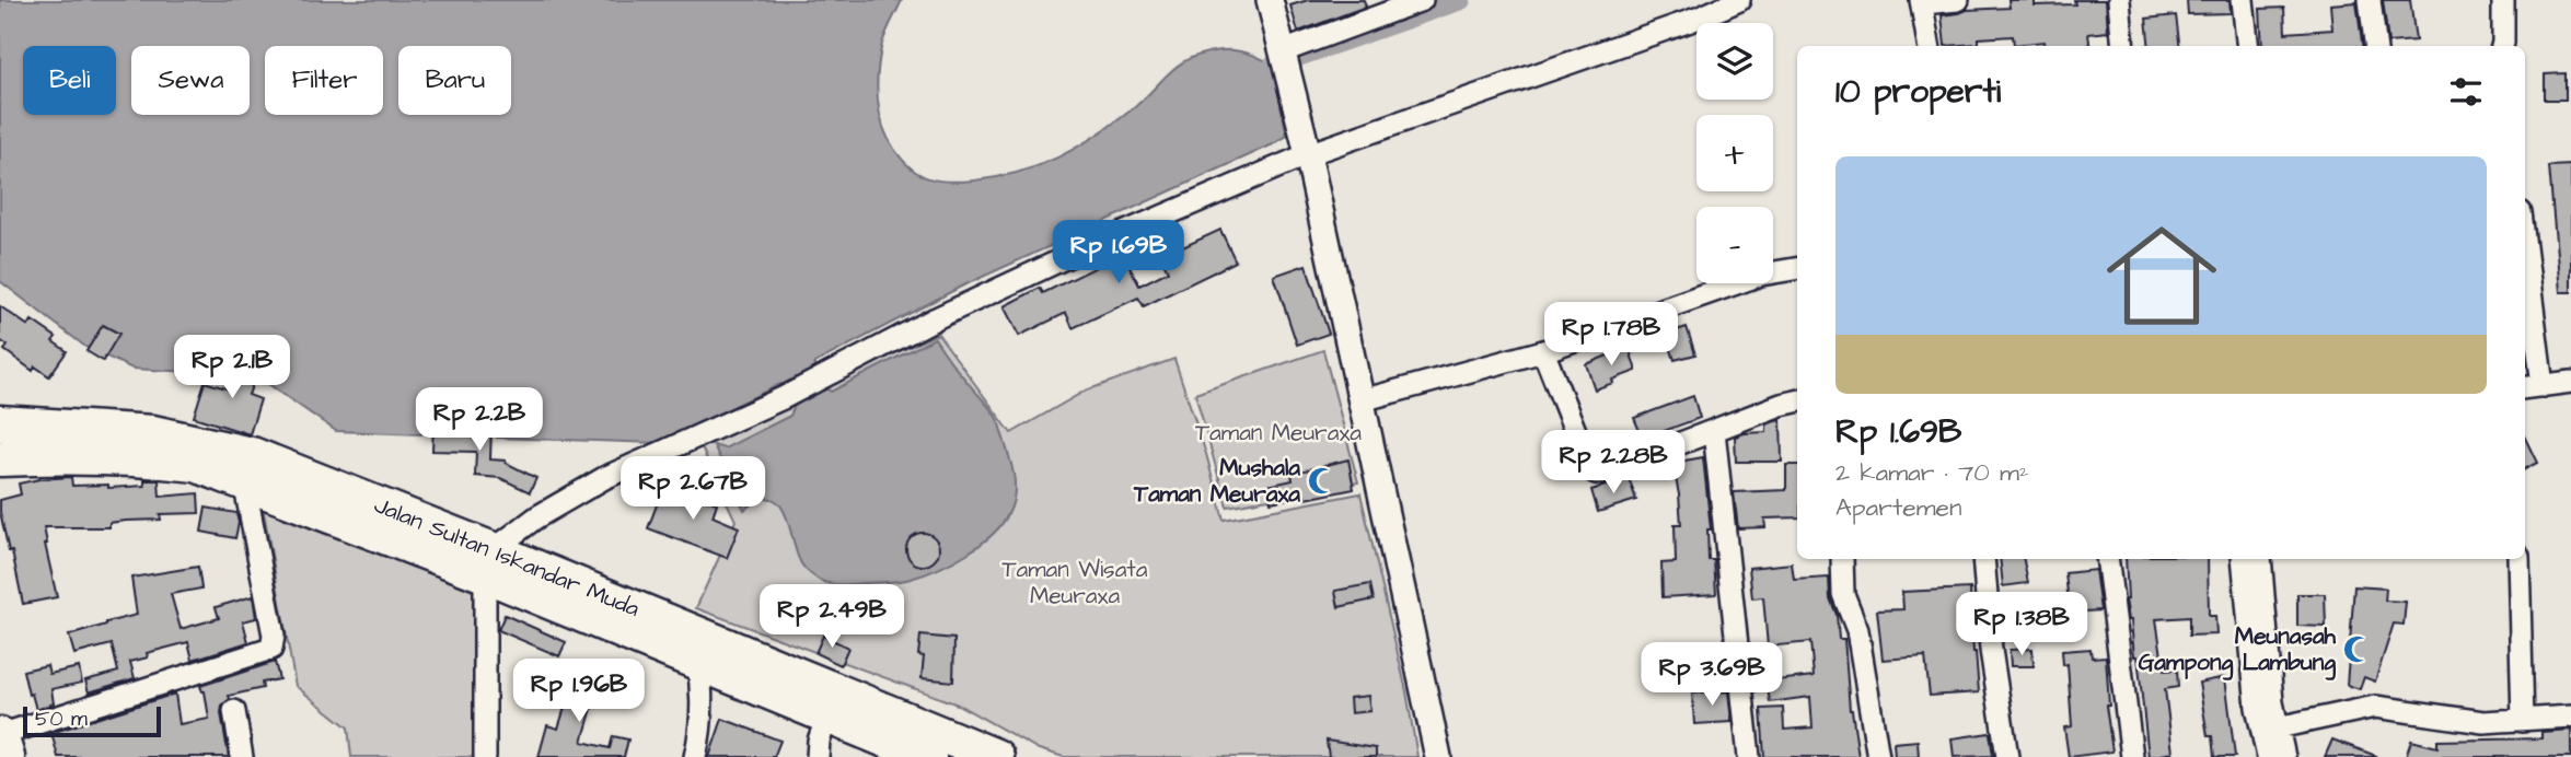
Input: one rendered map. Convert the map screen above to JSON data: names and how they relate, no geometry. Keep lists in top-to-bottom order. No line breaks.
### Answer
{"streets":{"highway":["Jalan Sultan Iskandar Muda"]},"parks":["Taman Meuraxa","Taman Wisata Meuraxa"],"places":{"mosque":["Mushala Taman Meuraxa","Meunasah Gampong Lambung"]},"scale_bar":"50 m","page":{"map_buttons":["+","−"],"chip":["Beli","Sewa","Filter","Baru"],"heading":"10 properti","list":[{"name":"Rp 1.69B","note":"2 kamar · 70 m² · Apartemen"}],"price":["Rp 1.69B","Rp 1.78B","Rp 2.1B","Rp 2.2B","Rp 2.28B","Rp 2.67B","Rp 2.49B","Rp 1.38B","Rp 3.69B","Rp 1.96B"],"scale":"50 m"}}
